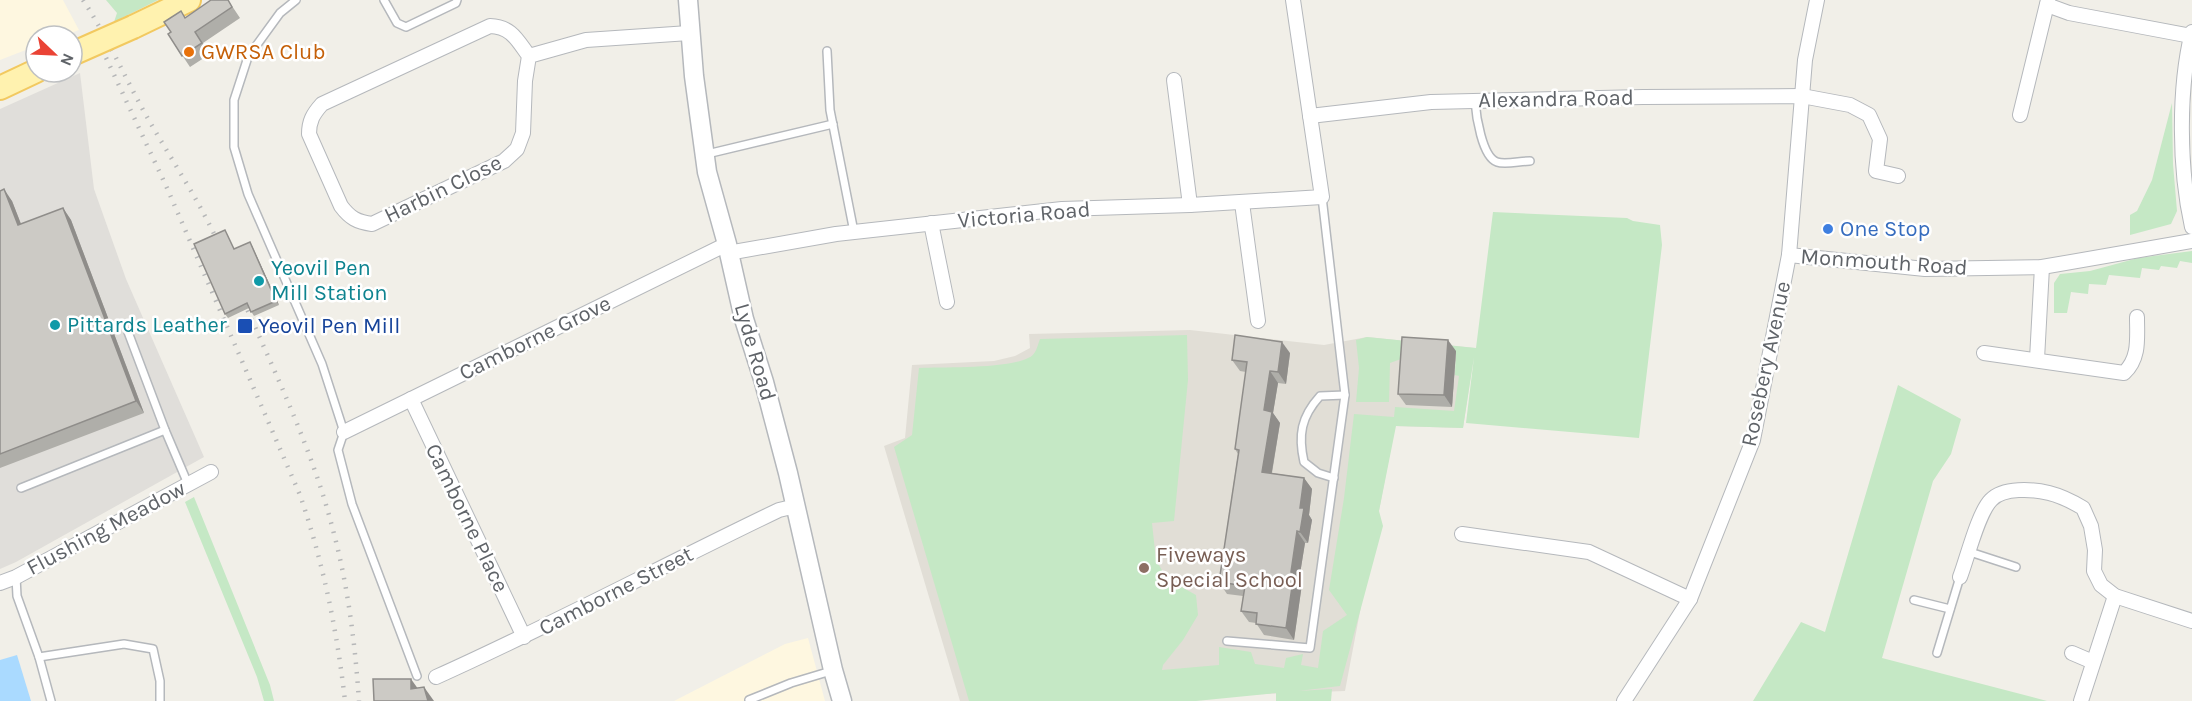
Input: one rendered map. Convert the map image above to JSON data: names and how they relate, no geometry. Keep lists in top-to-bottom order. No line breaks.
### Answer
{"streets":{"street":["Alexandra Road","Harbin Close","Victoria Road","Monmouth Road","Camborne Grove","Lyde Road","Rosebery Avenue","Camborne Place","Flushing Meadow","Camborne Street"]},"crossings":[["Alexandra Road","Rosebery Avenue"],["Victoria Road","Camborne Grove"],["Victoria Road","Lyde Road"],["Monmouth Road","Rosebery Avenue"],["Camborne Grove","Lyde Road"],["Camborne Grove","Camborne Place"],["Lyde Road","Camborne Street"],["Camborne Place","Camborne Street"]],"places":{"other":["GWRSA Club","One Stop","Yeovil Pen Mill Station","Pittards Leather","Fiveways Special School"],"transit":["Yeovil Pen Mill"]},"north":"bottom right"}
